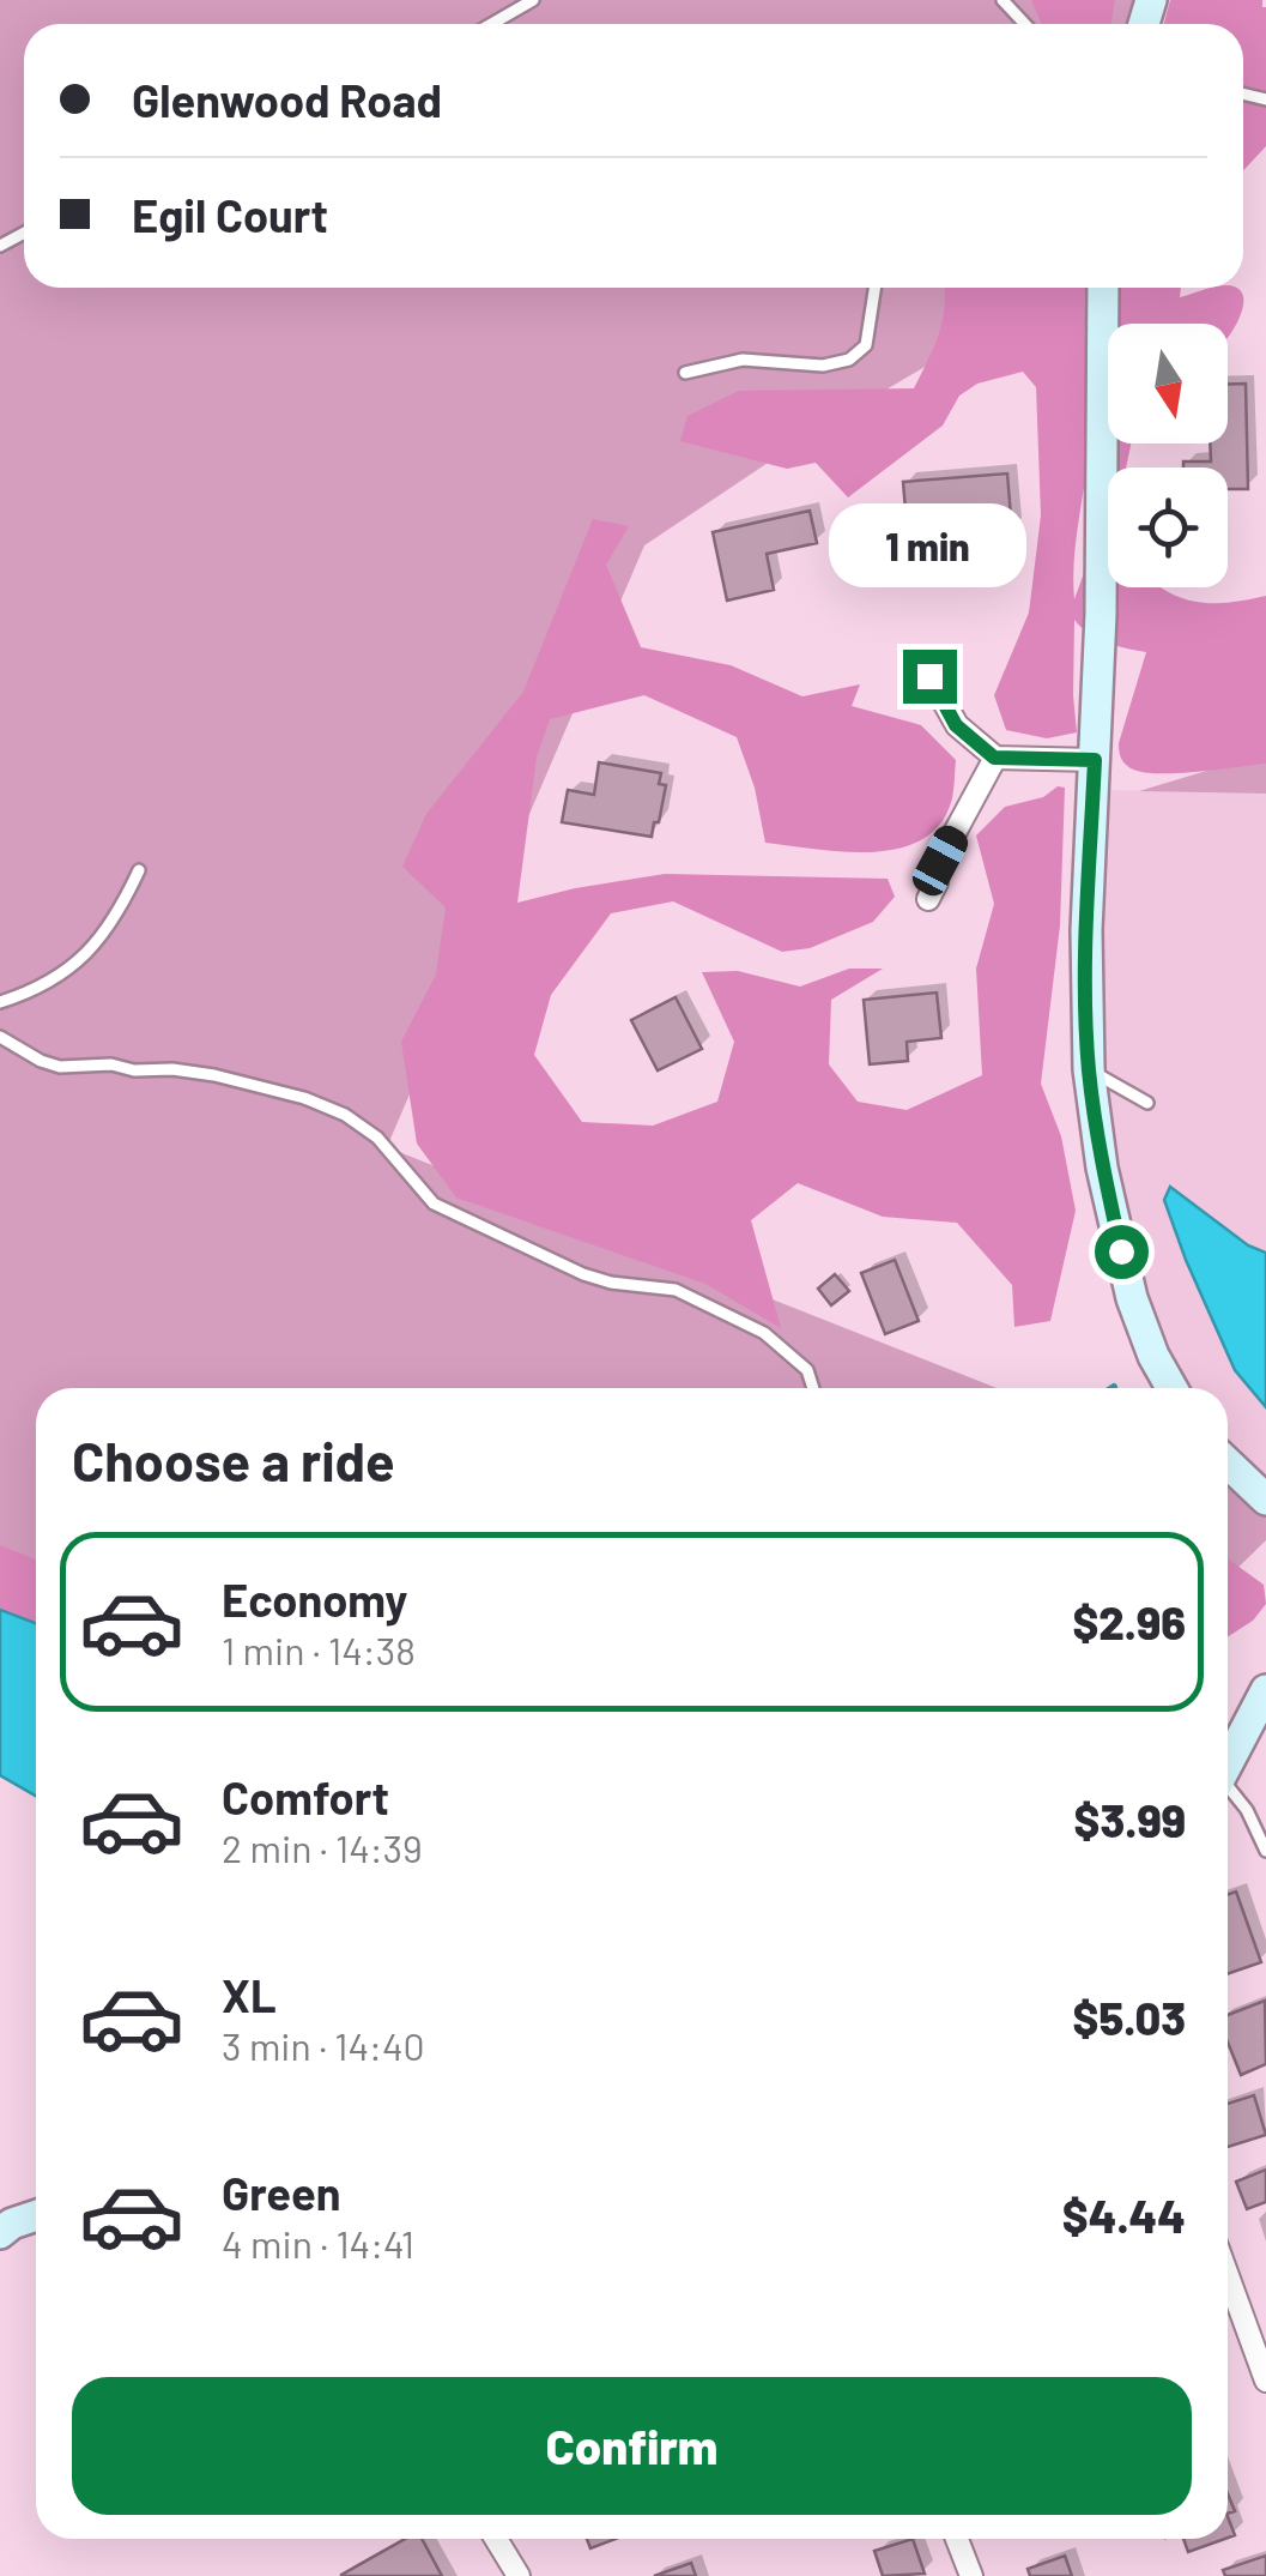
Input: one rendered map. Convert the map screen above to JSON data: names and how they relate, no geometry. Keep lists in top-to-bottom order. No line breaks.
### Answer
{"north":"bottom","page":{"banner":["Glenwood Road","Egil Court"],"bubble":"1 min","heading":"Choose a ride","list":[{"name":"Economy","note":"1 min · 14:38","value":"$2.96"},{"name":"Comfort","note":"2 min · 14:39","value":"$3.99"},{"name":"XL","note":"3 min · 14:40","value":"$5.03"},{"name":"Green","note":"4 min · 14:41","value":"$4.44"}],"buttons":"Confirm"}}
